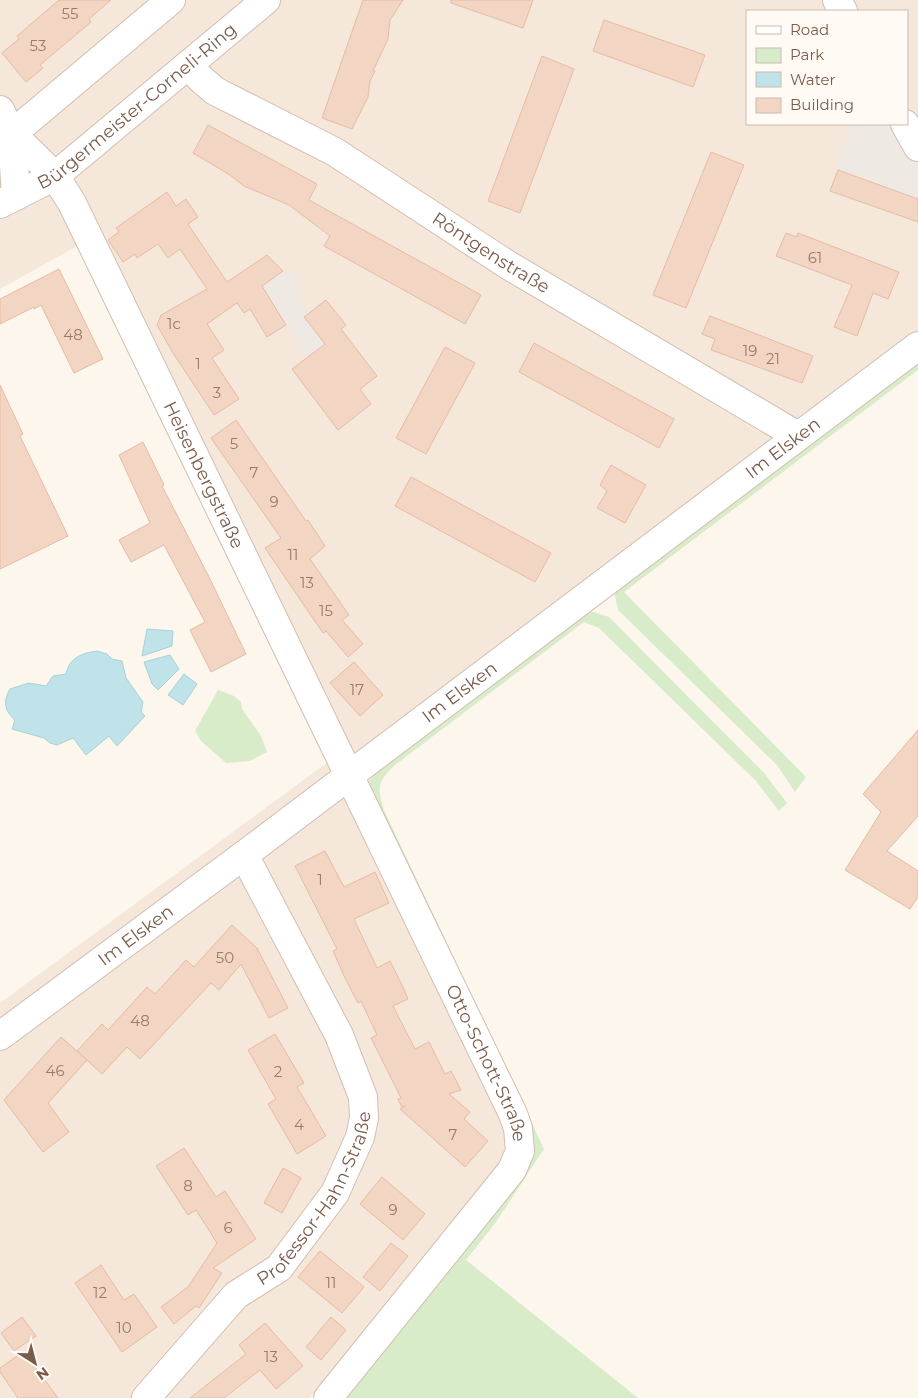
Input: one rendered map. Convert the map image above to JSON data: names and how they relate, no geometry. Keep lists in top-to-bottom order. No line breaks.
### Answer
{"streets":{"street":["Bürgermeister-Corneli-Ring","Röntgenstraße","Im Elsken","Heisenbergstraße","Otto-Schott-Straße","Professor-Hahn-Straße"]},"crossings":[["Bürgermeister-Corneli-Ring","Röntgenstraße"],["Bürgermeister-Corneli-Ring","Heisenbergstraße"],["Röntgenstraße","Im Elsken"],["Im Elsken","Heisenbergstraße"],["Im Elsken","Otto-Schott-Straße"],["Im Elsken","Professor-Hahn-Straße"],["Heisenbergstraße","Otto-Schott-Straße"]],"house_numbers":["55","53","61","1c","48","19","21","1","3","5","7","9","11","13","15","17","1","50","48","46","2","4","7","8","9","6","11","12","10","13"],"legend":["Road","Park","Water","Building"],"north":"bottom right"}
